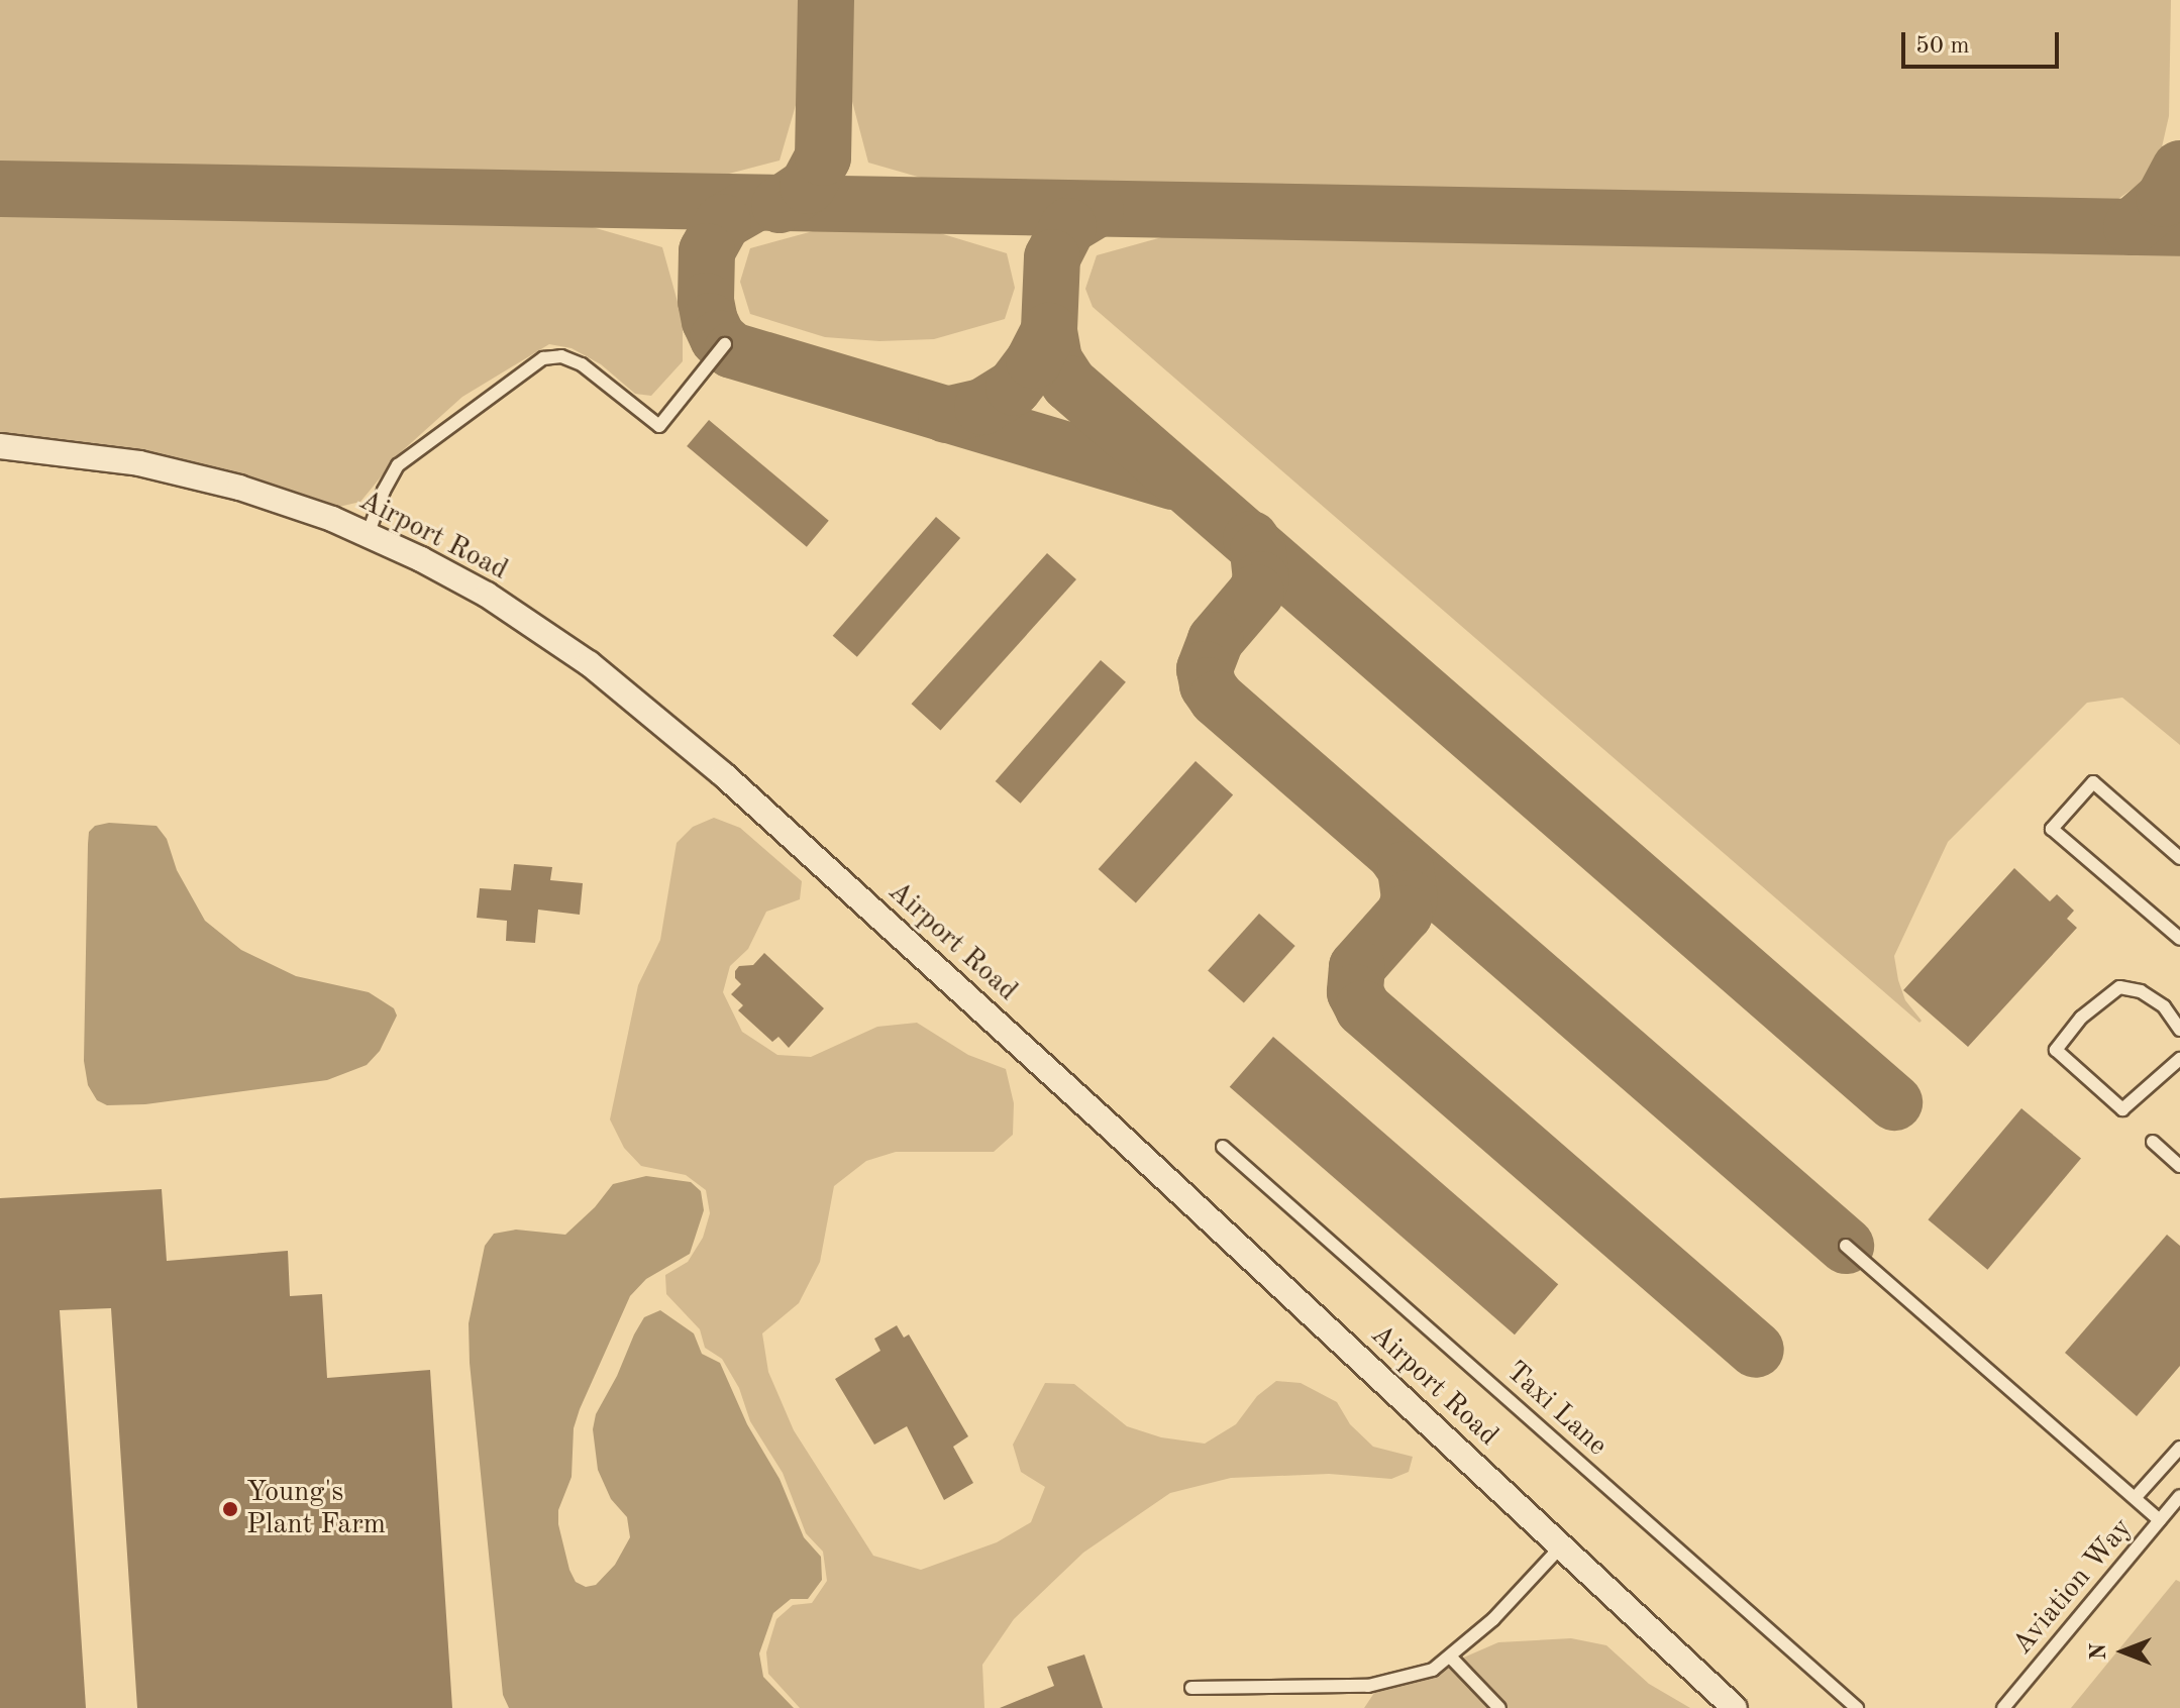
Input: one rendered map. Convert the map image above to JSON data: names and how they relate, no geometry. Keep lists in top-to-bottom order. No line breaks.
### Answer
{"streets":{"street":["Airport Road"],"lane":["Taxi Lane","Aviation Way"]},"places":["Young's Plant Farm"],"scale_bar":"50 m","north":"left"}
